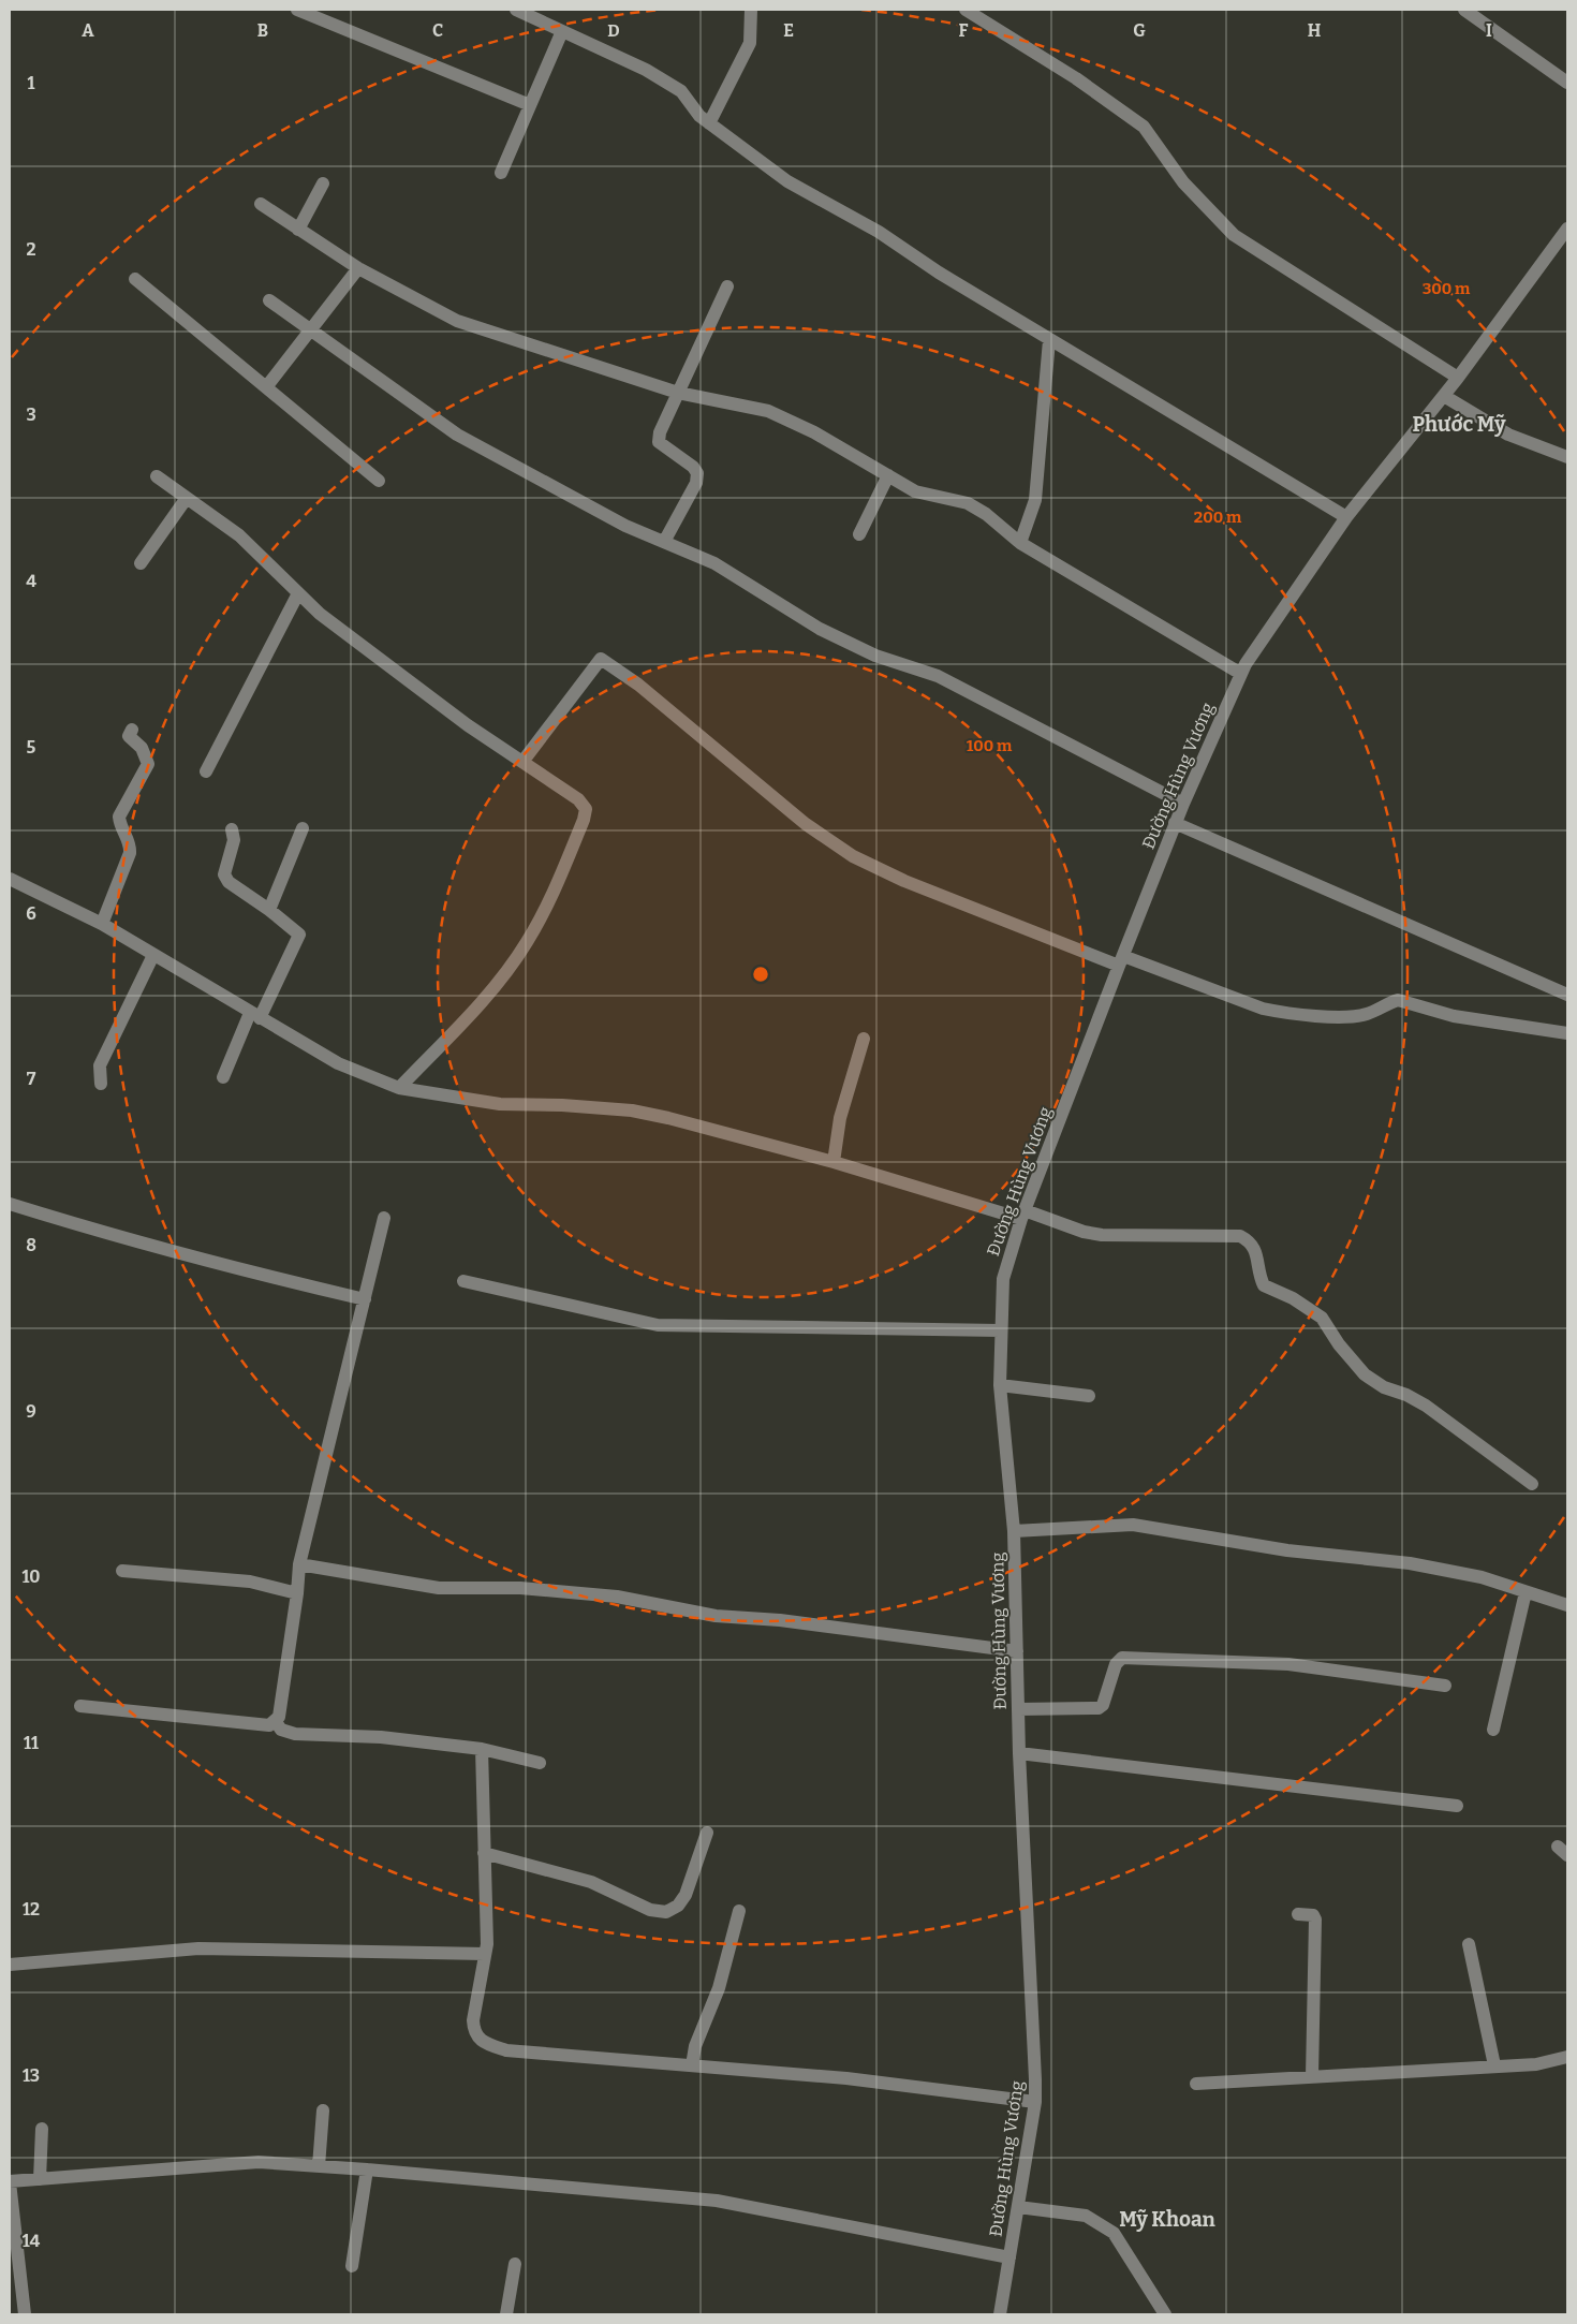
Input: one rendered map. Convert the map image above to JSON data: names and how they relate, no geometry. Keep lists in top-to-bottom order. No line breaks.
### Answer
{"streets":{"street":["Đường Hùng Vương"]},"districts":["Phước Mỹ","Mỹ Khoan"],"grid":{"columns":["A","B","C","D","E","F","G","H","I"],"rows":["1","2","3","4","5","6","7","8","9","10","11","12","13","14"]},"rings":["300 m","200 m","100 m"]}
